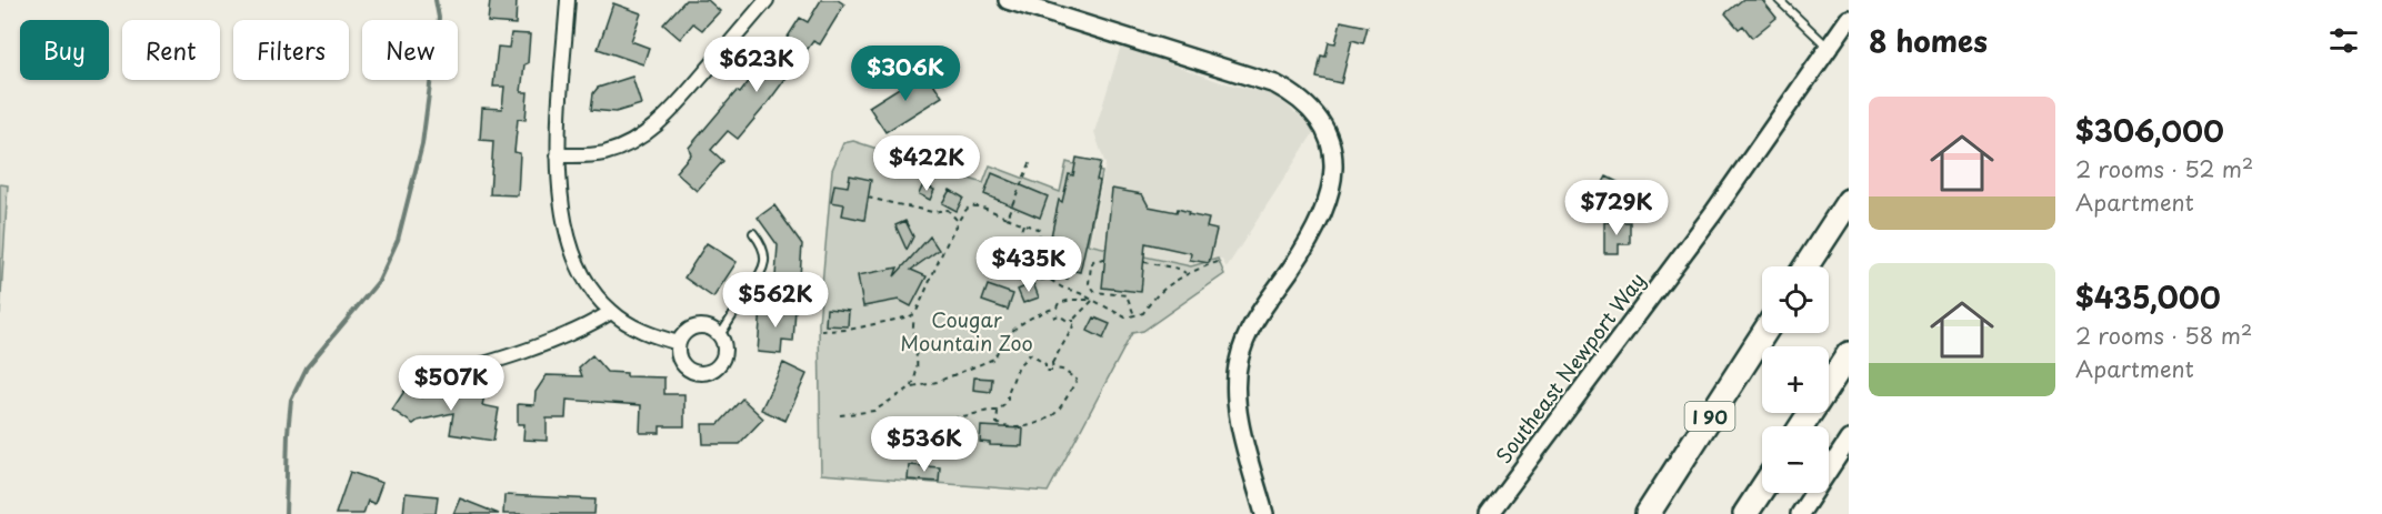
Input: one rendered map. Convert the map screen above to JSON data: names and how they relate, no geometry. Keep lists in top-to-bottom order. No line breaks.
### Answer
{"streets":{"highway":["I 90"],"street":["Southeast Newport Way"]},"parks":["Cougar Mountain Zoo"],"page":{"heading":"8 homes","chip":["Buy","Rent","Filters","New"],"price":["$623K","$306K","$422K","$729K","$435K","$562K","$507K","$536K"],"list":[{"name":"$306,000","note":"2 rooms · 52 m² · Apartment"},{"name":"$435,000","note":"2 rooms · 58 m² · Apartment"}],"map_buttons":["+","−"]}}
